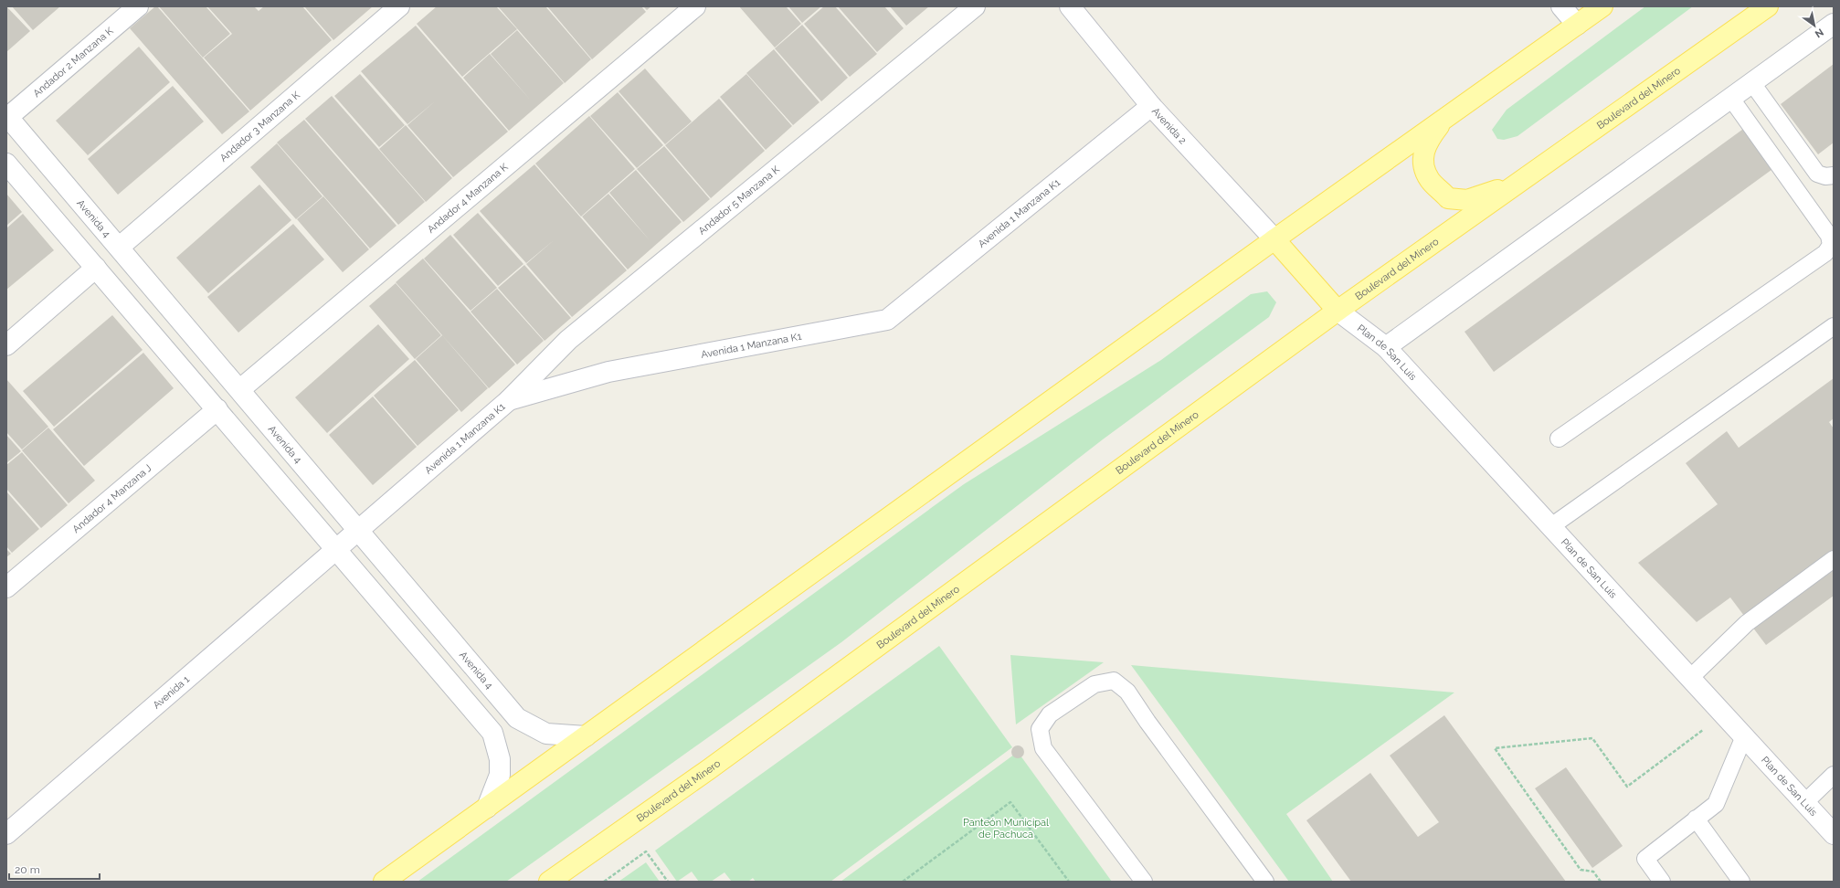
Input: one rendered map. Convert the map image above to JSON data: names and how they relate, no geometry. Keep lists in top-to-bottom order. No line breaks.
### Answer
{"streets":{"main road":["Boulevard del Minero"],"street":["Andador 2 Manzana K","Avenida 2","Andador 3 Manzana K","Andador 4 Manzana K","Andador 5 Manzana K","Avenida 1 Manzana K1","Avenida 4","Plan de San Luis","Andador 4 Manzana J","Avenida 1"]},"crossings":[["Andador 2 Manzana K","Avenida 4"],["Boulevard del Minero","Plan de San Luis"],["Avenida 2","Avenida 1 Manzana K1"],["Andador 3 Manzana K","Avenida 4"],["Andador 4 Manzana K","Avenida 4"],["Andador 5 Manzana K","Avenida 1 Manzana K1"],["Avenida 1 Manzana K1","Avenida 4"],["Avenida 1 Manzana K1","Avenida 1"]],"parks":["Panteón Municipal de Pachuca"],"scale_bar":"20 m","north":"bottom right"}
